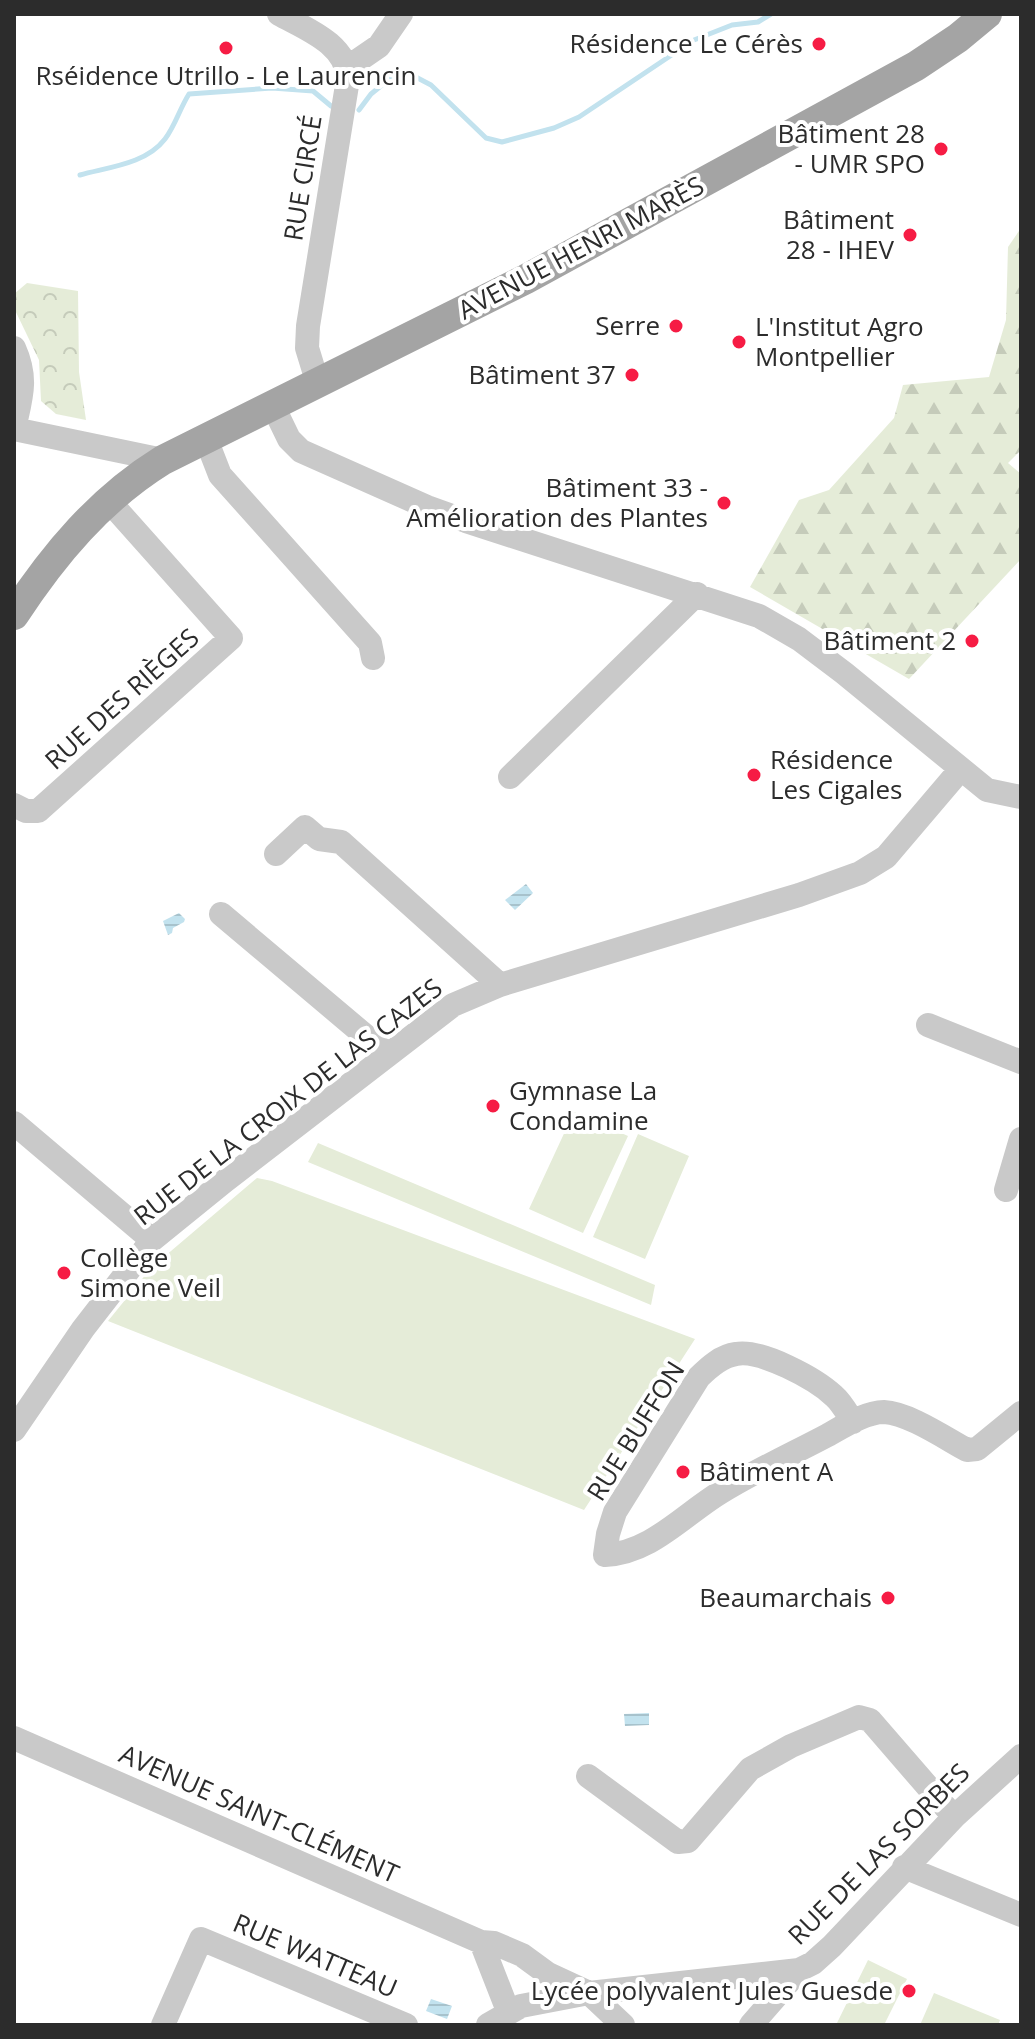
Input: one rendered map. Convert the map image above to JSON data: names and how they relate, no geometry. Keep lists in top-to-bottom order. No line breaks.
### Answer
{"streets":{"main road":["AVENUE HENRI MARÈS"],"street":["RUE CIRCÉ","RUE DES RIÈGES","RUE DE LA CROIX DE LAS CAZES","RUE BUFFON","AVENUE SAINT-CLÉMENT","RUE DE LAS SORBES","RUE WATTEAU"]},"crossings":[["RUE CIRCÉ","AVENUE HENRI MARÈS"],["AVENUE HENRI MARÈS","RUE DES RIÈGES"],["AVENUE SAINT-CLÉMENT","RUE DE LAS SORBES"]],"places":["Résidence Le Cérès","Rséidence Utrillo - Le Laurencin","Bâtiment 28 - UMR SPO","Bâtiment 28 - IHEV","Serre","L'Institut Agro Montpellier","Bâtiment 37","Bâtiment 33 - Amélioration des Plantes","Bâtiment 2","Résidence Les Cigales","Gymnase La Condamine","Collège Simone Veil","Bâtiment A","Beaumarchais","Lycée polyvalent Jules Guesde"]}
